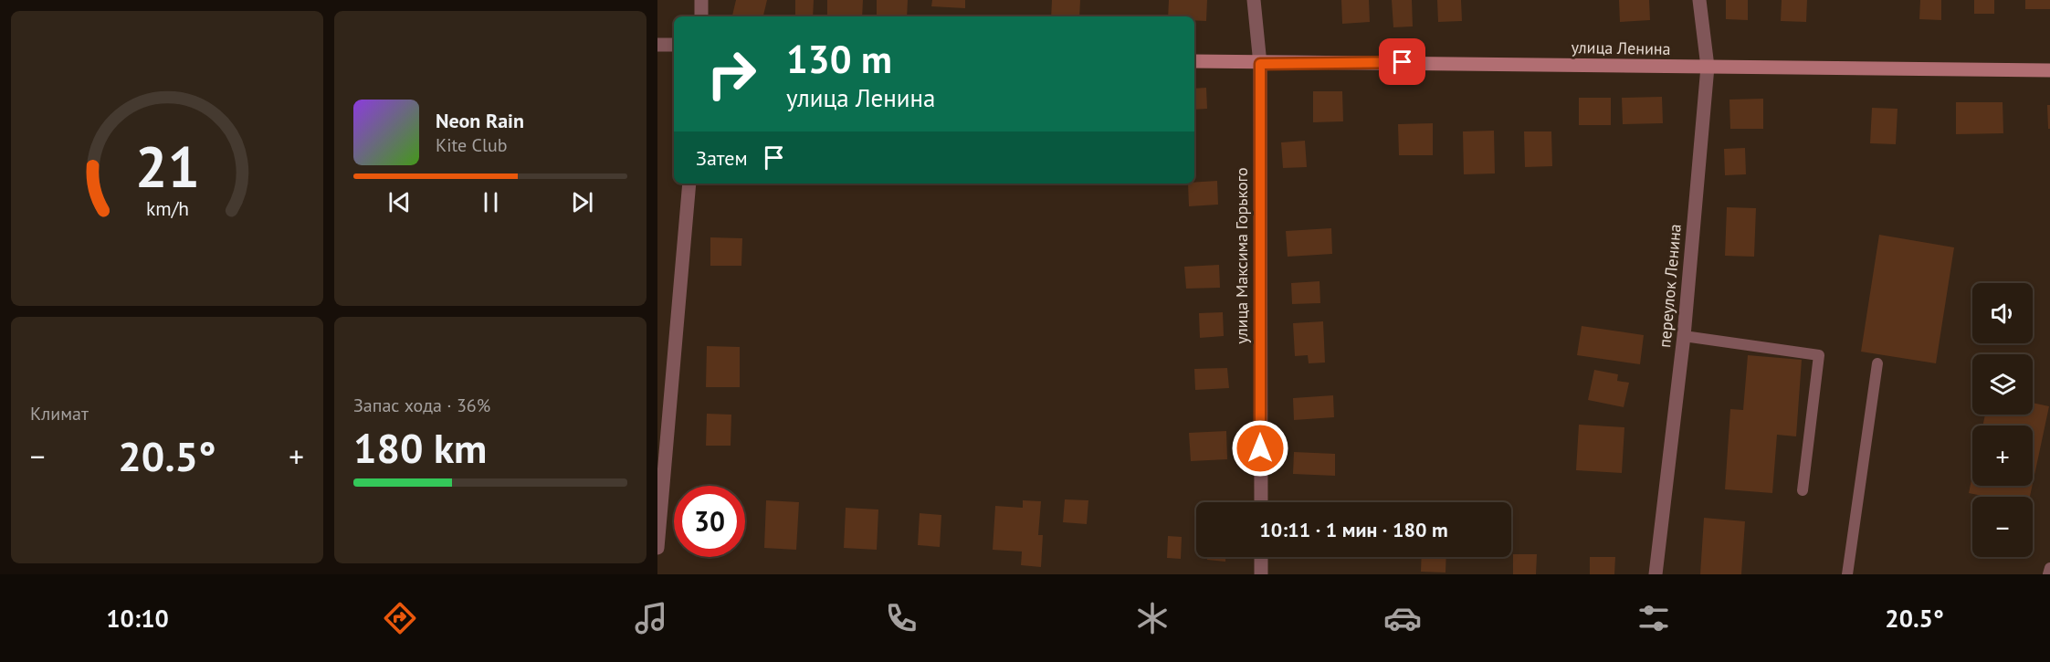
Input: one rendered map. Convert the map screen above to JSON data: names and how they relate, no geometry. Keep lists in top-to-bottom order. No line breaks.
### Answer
{"streets":{"street":["улица Ленина","улица Максима Горького","переулок Ленина"]},"crossings":[["улица Ленина","улица Максима Горького"],["улица Ленина","переулок Ленина"]],"page":{"turn":["130 m","улица Ленина"],"song":["Neon Rain","Kite Club"],"then":"Затем","map_buttons":["+","−"],"tile":["Климат",["Запас хода · 36%","180 km"]],"heat":["−","20.5°","+"],"limit":"30","trip":"10:11 · 1 мин · 180 m","tabs":["10:10","20.5°"],"gauge":["21","km/h"]}}
